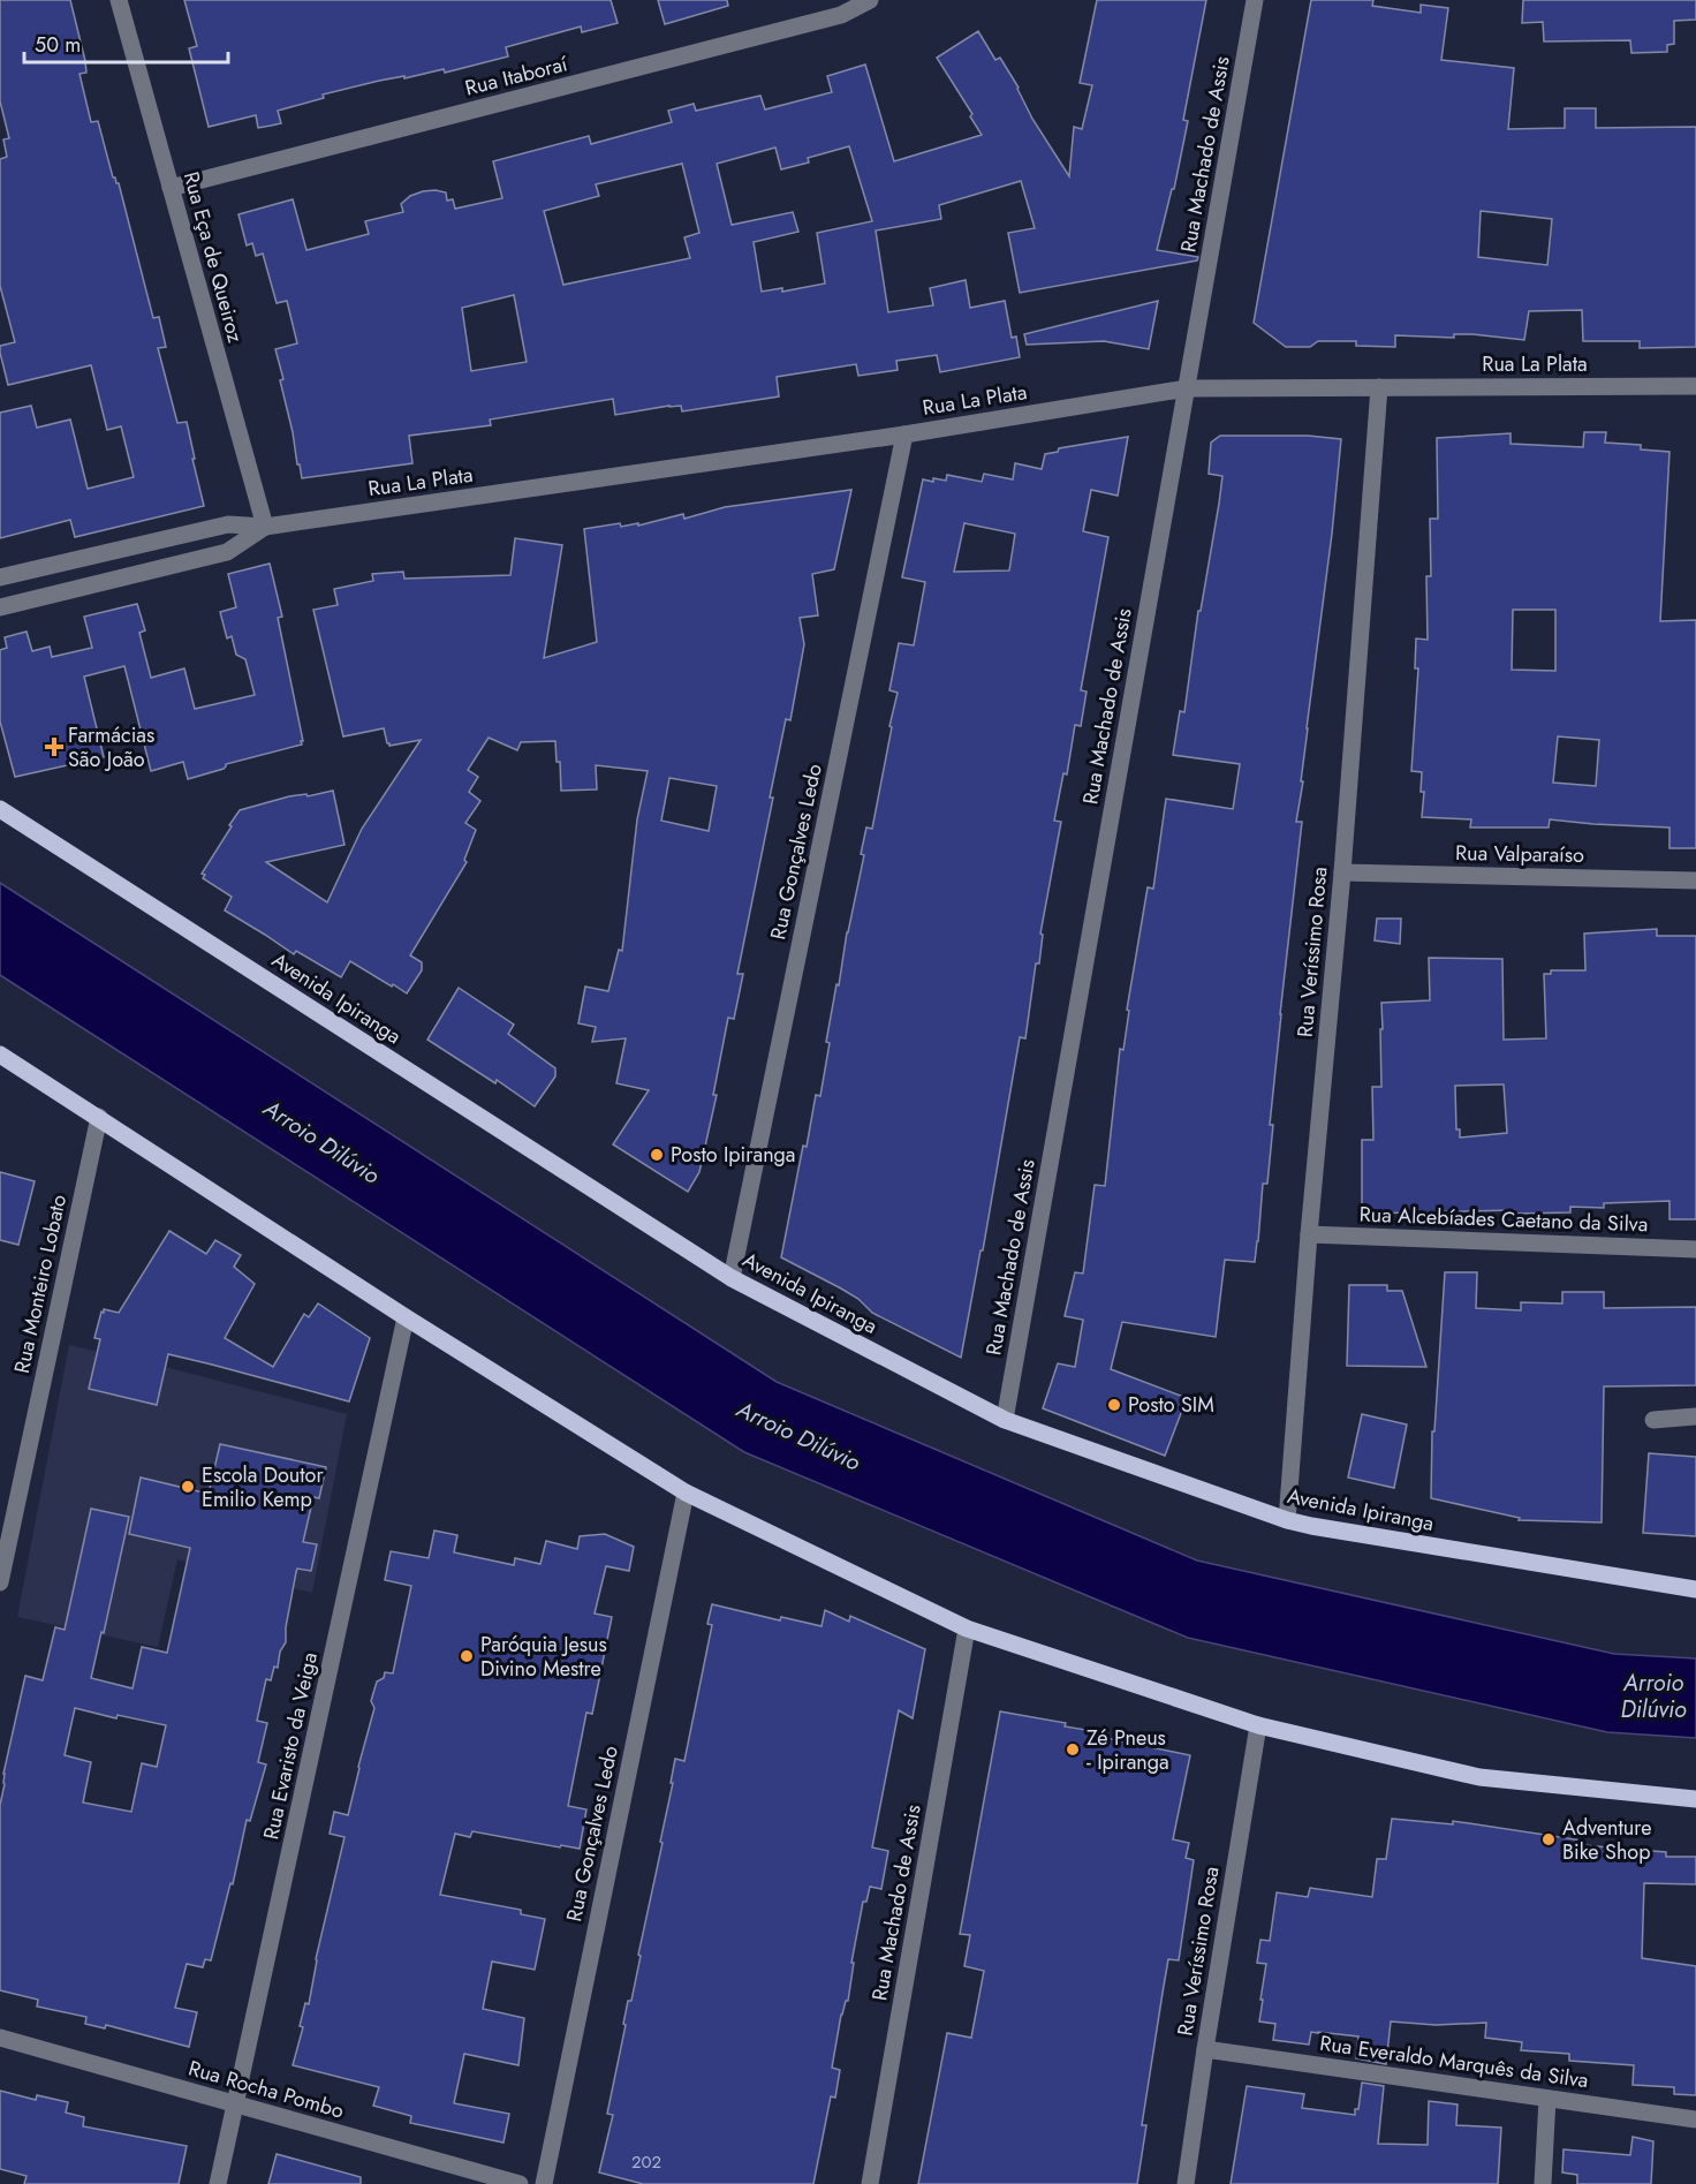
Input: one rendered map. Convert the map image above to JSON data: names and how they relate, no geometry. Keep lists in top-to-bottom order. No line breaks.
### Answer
{"streets":{"main road":["Avenida Ipiranga"],"street":["Rua Itaboraí","Rua Machado de Assis","Rua Eça de Queiroz","Rua La Plata","Rua Gonçalves Ledo","Rua Valparaíso","Rua Veríssimo Rosa","Rua Alcebíades Caetano da Silva","Rua Monteiro Lobato","Rua Evaristo da Veiga","Rua Everaldo Marquês da Silva","Rua Rocha Pombo"]},"crossings":[["Rua Itaboraí","Rua Eça de Queiroz"],["Rua Machado de Assis","Rua La Plata"],["Rua Machado de Assis","Avenida Ipiranga"],["Rua Eça de Queiroz","Rua La Plata"],["Rua La Plata","Rua Gonçalves Ledo"],["Rua La Plata","Rua Veríssimo Rosa"],["Rua Gonçalves Ledo","Avenida Ipiranga"],["Rua Valparaíso","Rua Veríssimo Rosa"],["Rua Veríssimo Rosa","Avenida Ipiranga"],["Rua Veríssimo Rosa","Rua Alcebíades Caetano da Silva"],["Rua Veríssimo Rosa","Rua Everaldo Marquês da Silva"],["Rua Evaristo da Veiga","Rua Rocha Pombo"]],"water":["Arroio Dilúvio"],"places":{"health":["Farmácias São João"],"other":["Posto Ipiranga","Posto SIM","Escola Doutor Emilio Kemp","Paróquia Jesus Divino Mestre","Zé Pneus - Ipiranga","Adventure Bike Shop"]},"house_numbers":["202"],"scale_bar":"50 m"}
